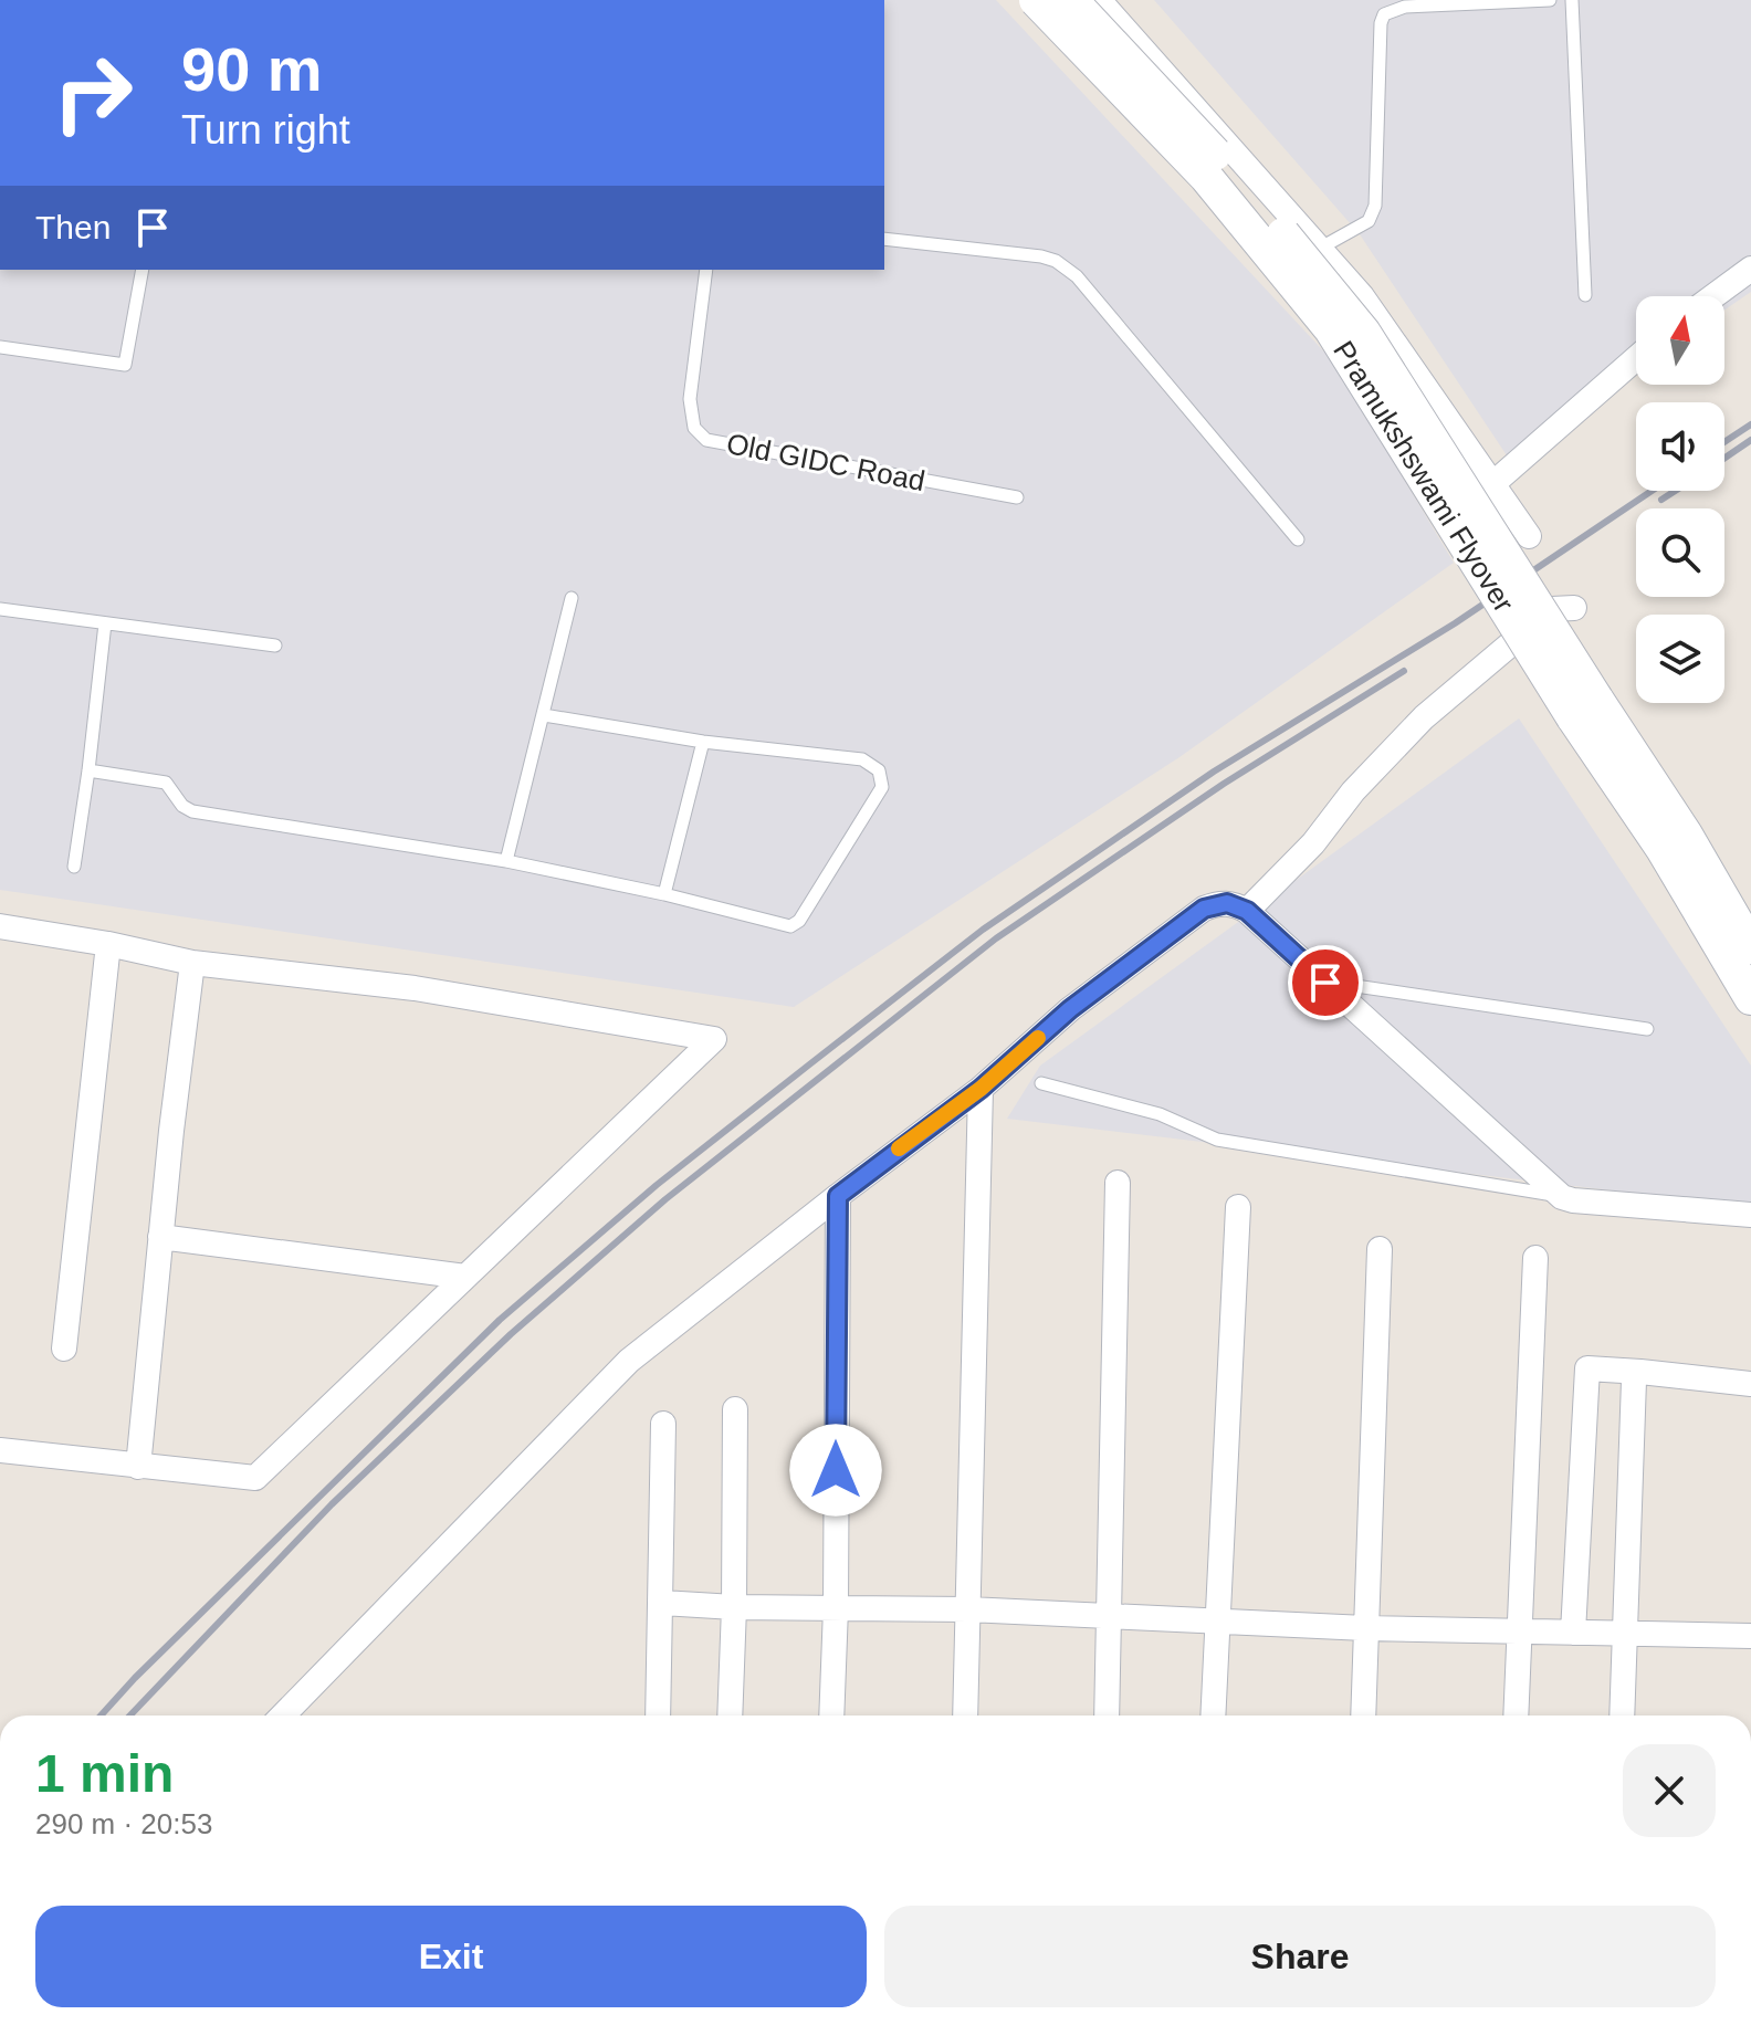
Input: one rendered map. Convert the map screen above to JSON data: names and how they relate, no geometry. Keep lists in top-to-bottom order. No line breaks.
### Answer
{"streets":{"main road":["Pramukshswami Flyover"],"lane":["Old GIDC Road"]},"north":"top","page":{"turn":["90 m","Turn right"],"then":"Then","heading":["1 min","290 m · 20:53"],"buttons":["Exit","Share"]}}
